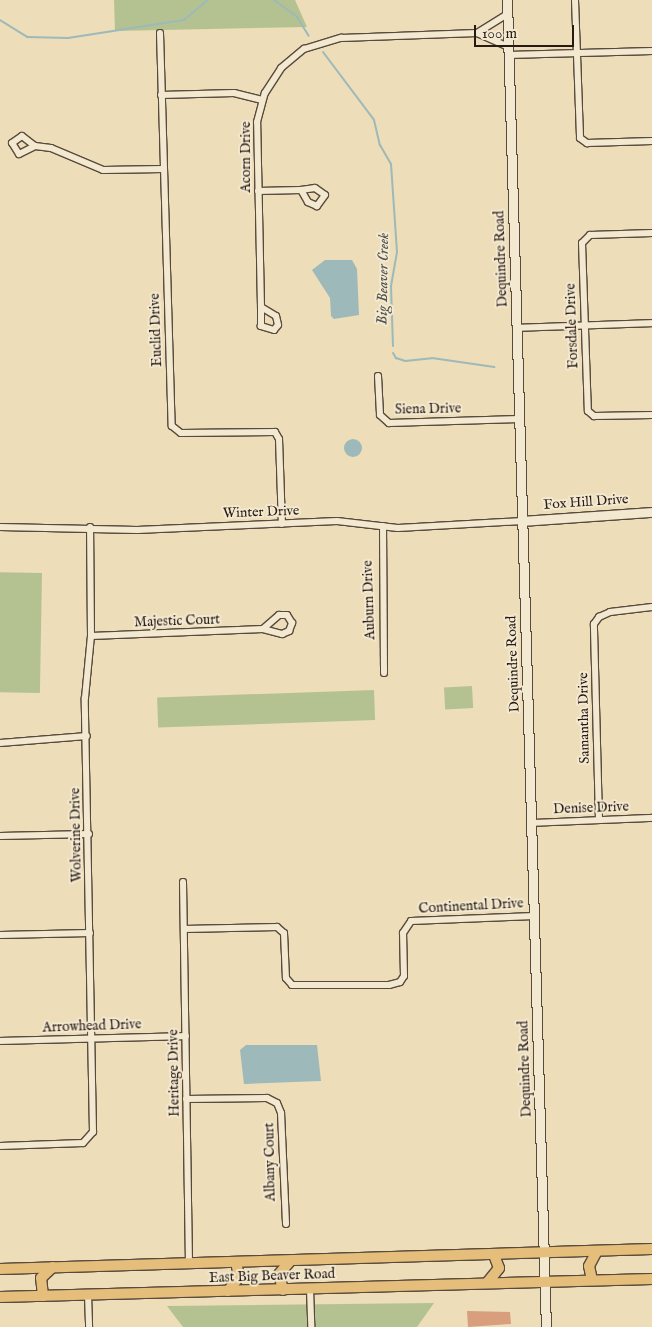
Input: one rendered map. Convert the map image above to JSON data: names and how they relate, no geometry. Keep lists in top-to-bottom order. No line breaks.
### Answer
{"streets":{"main road":["Dequindre Road","Fox Hill Drive","East Big Beaver Road"],"street":["Acorn Drive","Forsdale Drive","Euclid Drive","Siena Drive","Winter Drive","Auburn Drive","Majestic Court","Samantha Drive","Denise Drive","Wolverine Drive","Continental Drive","Arrowhead Drive","Heritage Drive","Albany Court"]},"crossings":[["Acorn Drive","Dequindre Road"],["Dequindre Road","Siena Drive"],["Dequindre Road","Fox Hill Drive"],["Dequindre Road","Winter Drive"],["Dequindre Road","Denise Drive"],["Dequindre Road","Continental Drive"],["Dequindre Road","East Big Beaver Road"],["Euclid Drive","Winter Drive"],["Fox Hill Drive","Winter Drive"],["Winter Drive","Auburn Drive"],["Winter Drive","Wolverine Drive"],["Majestic Court","Wolverine Drive"],["Samantha Drive","Denise Drive"],["Wolverine Drive","Arrowhead Drive"],["Continental Drive","Heritage Drive"],["Arrowhead Drive","Heritage Drive"],["Heritage Drive","Albany Court"],["Heritage Drive","East Big Beaver Road"]],"water":["Big Beaver Creek"],"scale_bar":"100 m"}
